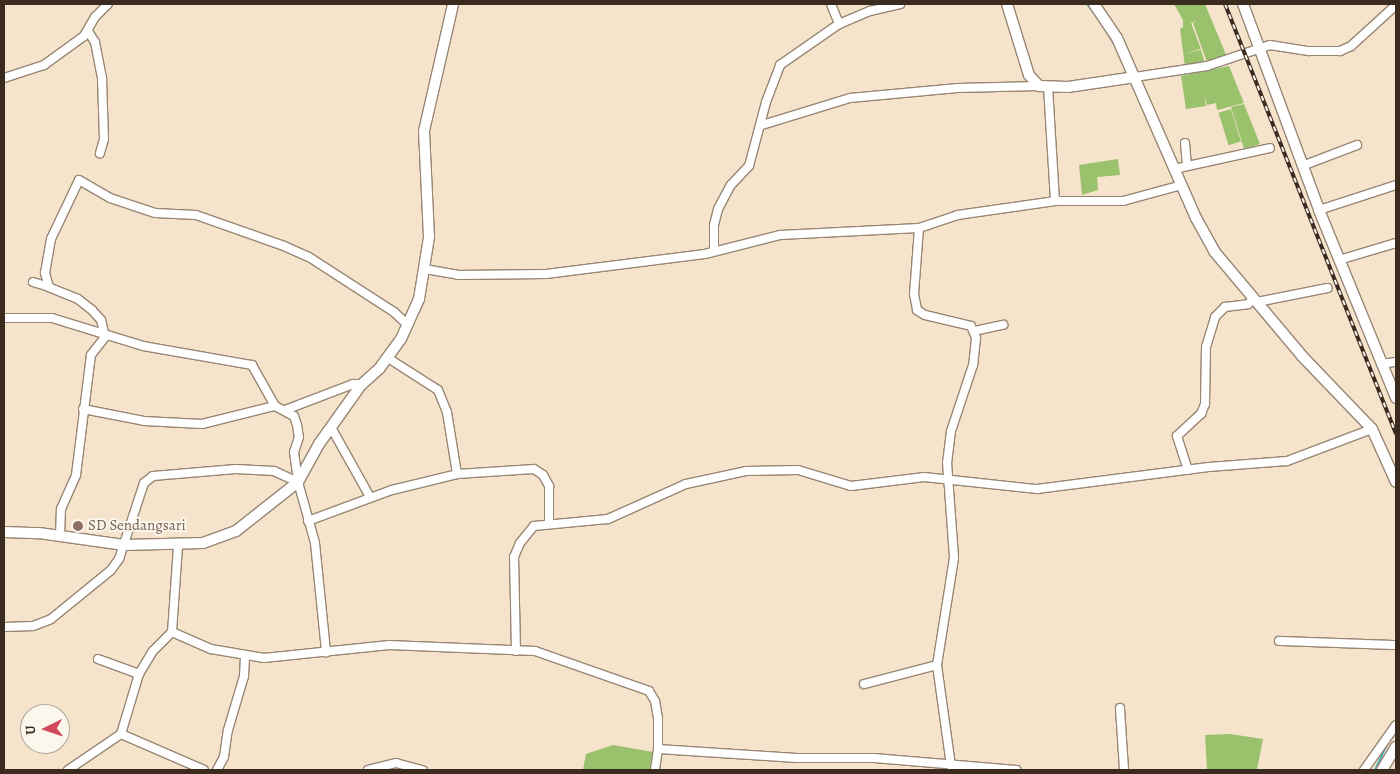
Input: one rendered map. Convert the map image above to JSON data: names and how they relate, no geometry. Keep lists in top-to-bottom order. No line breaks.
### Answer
{"places":["SD Sendangsari"],"north":"left"}
